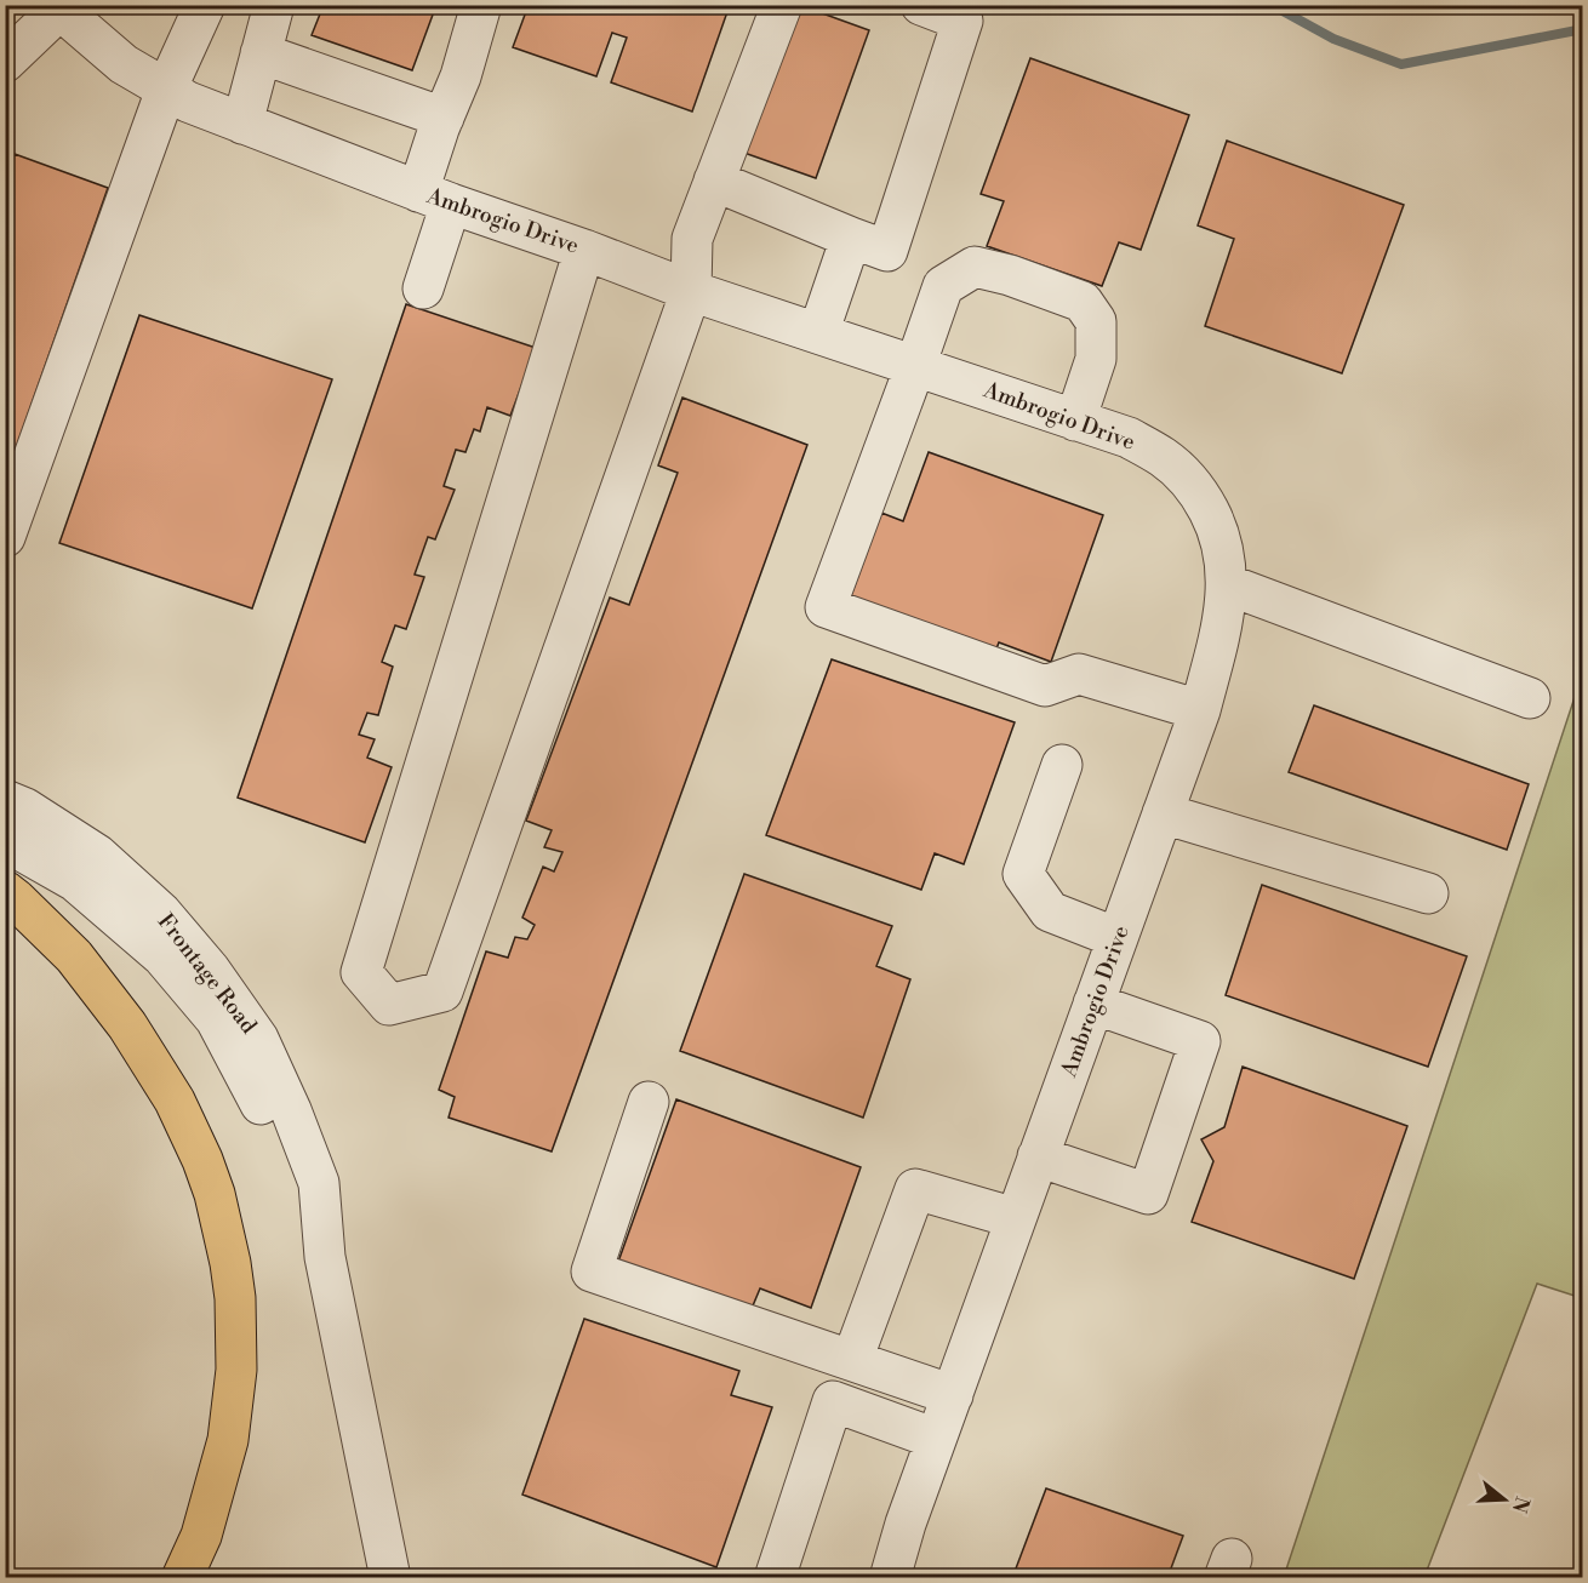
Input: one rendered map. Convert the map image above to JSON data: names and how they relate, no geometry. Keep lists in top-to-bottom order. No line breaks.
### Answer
{"streets":{"street":["Ambrogio Drive","Frontage Road"]},"north":"right"}
